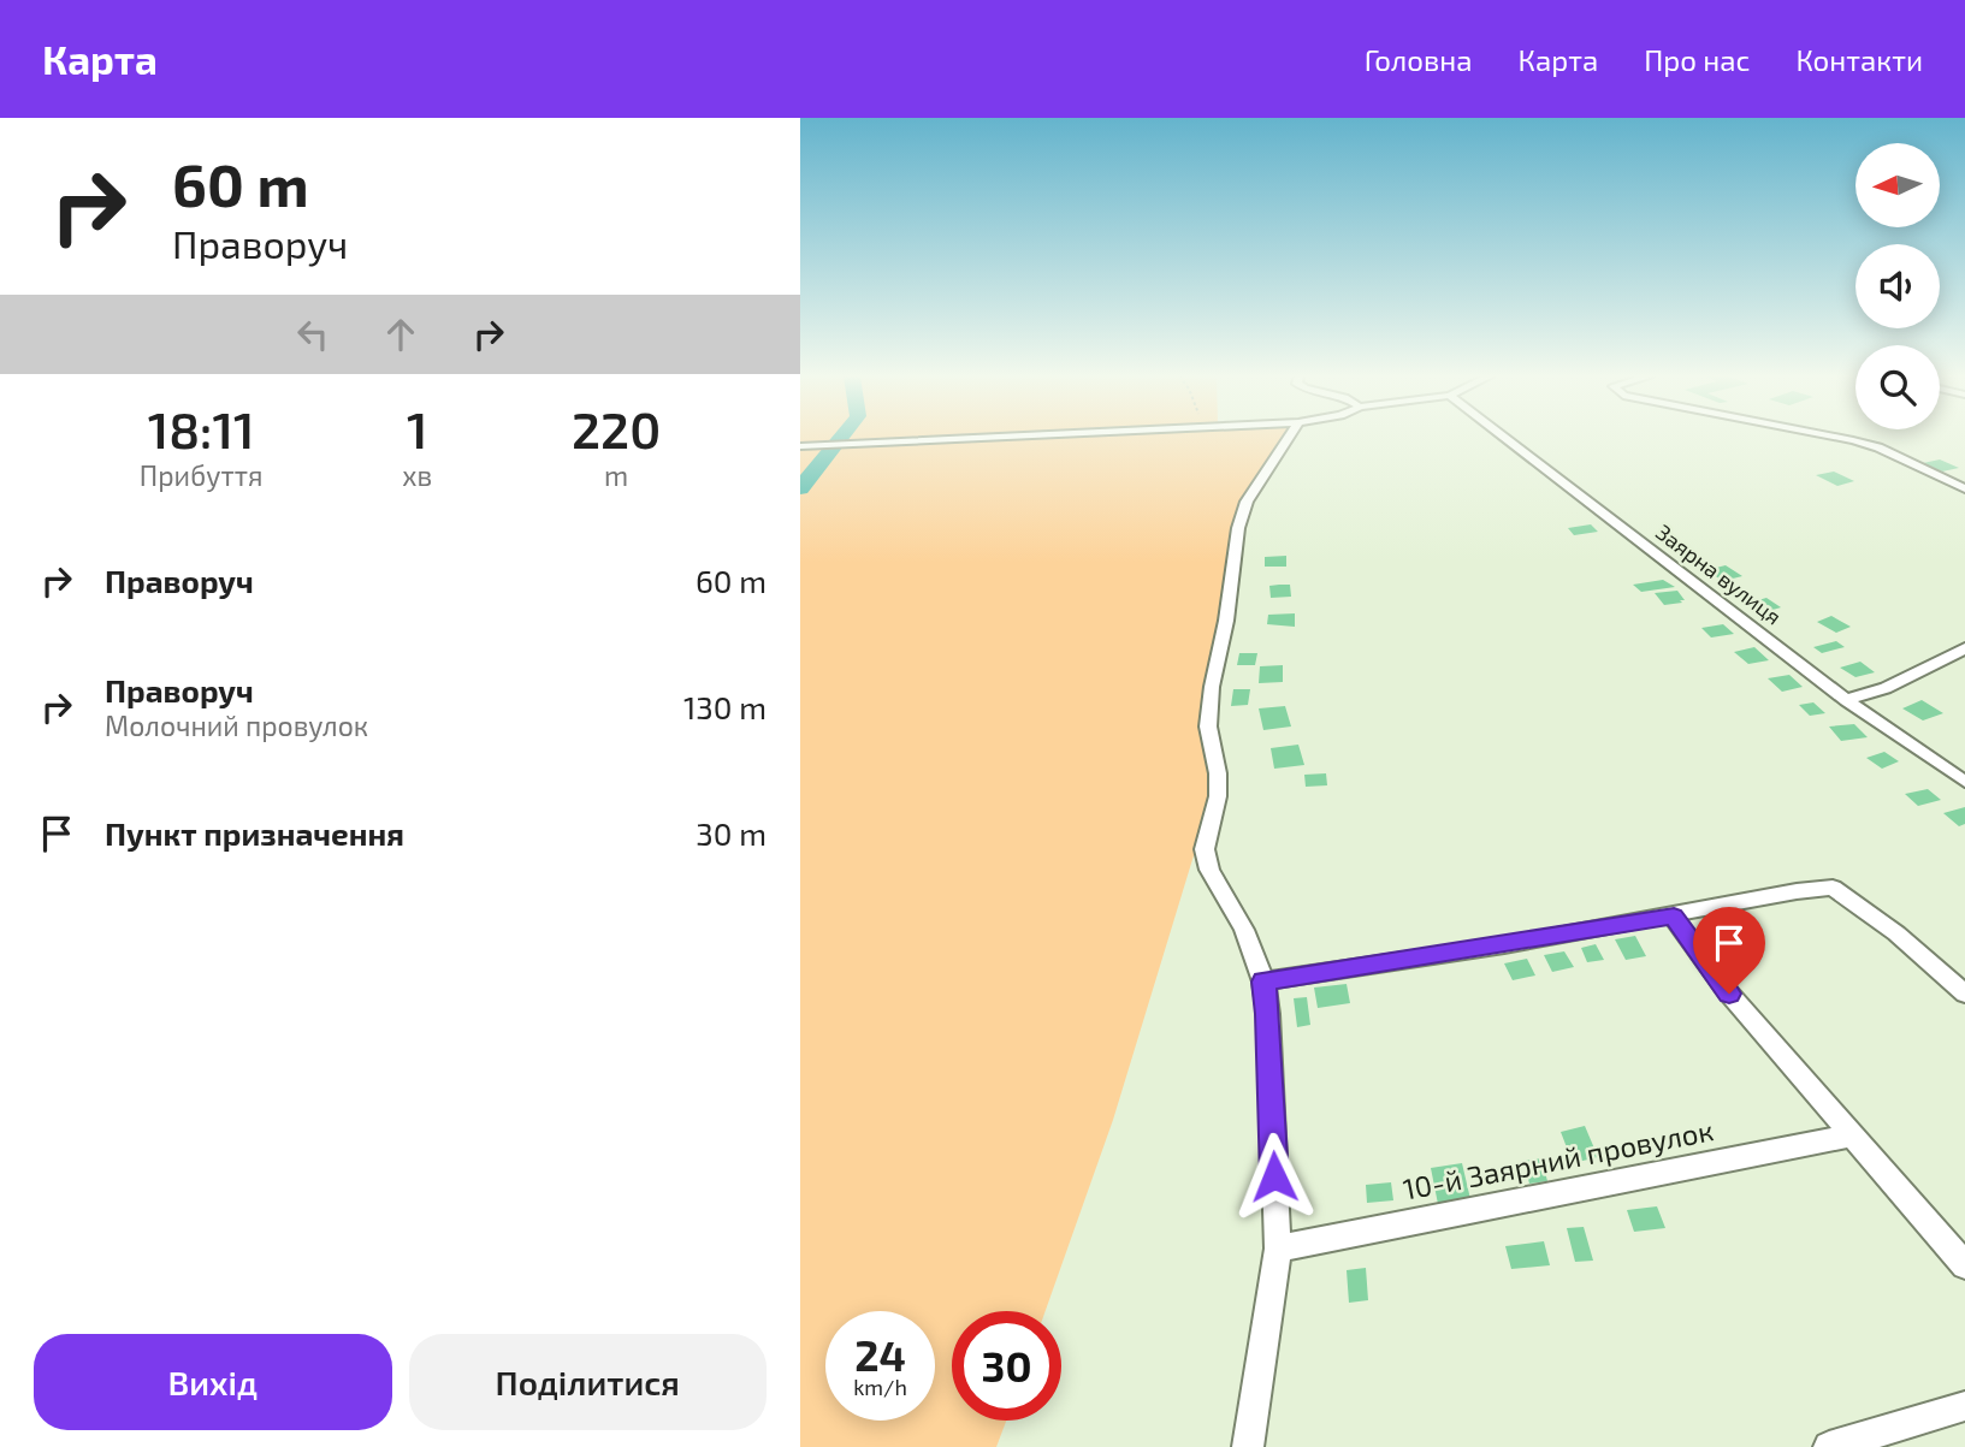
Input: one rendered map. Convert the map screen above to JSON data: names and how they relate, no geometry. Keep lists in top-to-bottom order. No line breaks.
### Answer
{"streets":{"street":["Заярна вулиця","10-й Заярний провулок"]},"north":"left","page":{"header":"Карта","nav":["Головна","Карта","Про нас","Контакти"],"turn":["60 m","Праворуч"],"eta":["18:11","Прибуття","1","хв","220","m"],"list":[{"name":"Праворуч","value":"60 m"},{"name":"Праворуч","note":"Молочний провулок","value":"130 m"},{"name":"Пункт призначення","value":"30 m"}],"speed":"24 km/h","limit":"30","buttons":["Вихід","Поділитися"]}}
